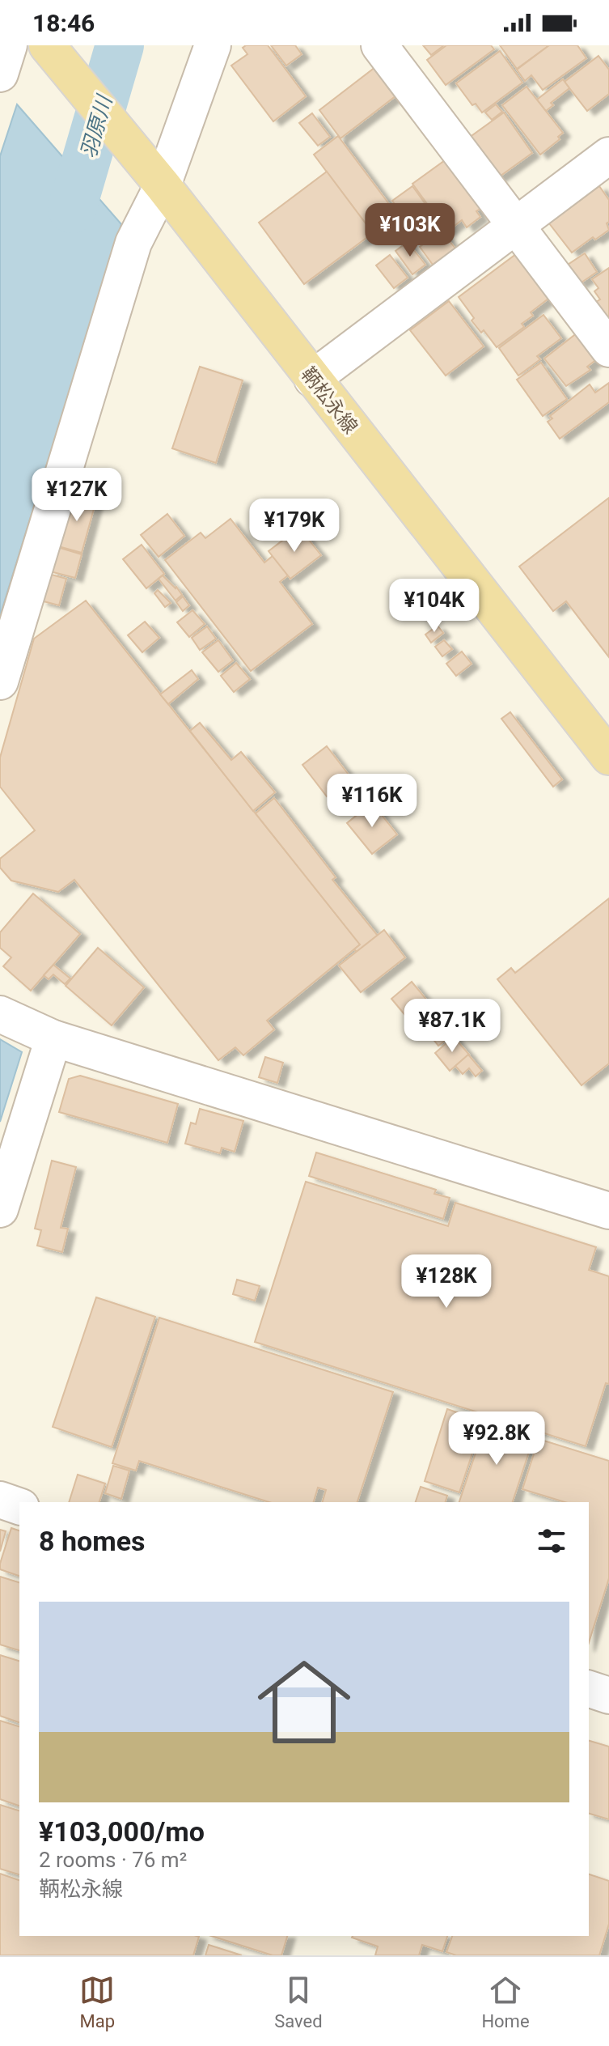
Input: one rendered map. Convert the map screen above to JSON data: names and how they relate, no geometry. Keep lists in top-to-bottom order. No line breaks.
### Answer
{"streets":{"main road":["鞆松永線"]},"water":["羽原川"],"page":{"status":"18:46","price":["¥103K","¥127K","¥179K","¥104K","¥116K","¥87.1K","¥128K","¥92.8K"],"heading":"8 homes","list":[{"name":"¥103,000/mo","note":"2 rooms · 76 m² · 鞆松永線"}],"tabs":["Map","Saved","Home"]}}
